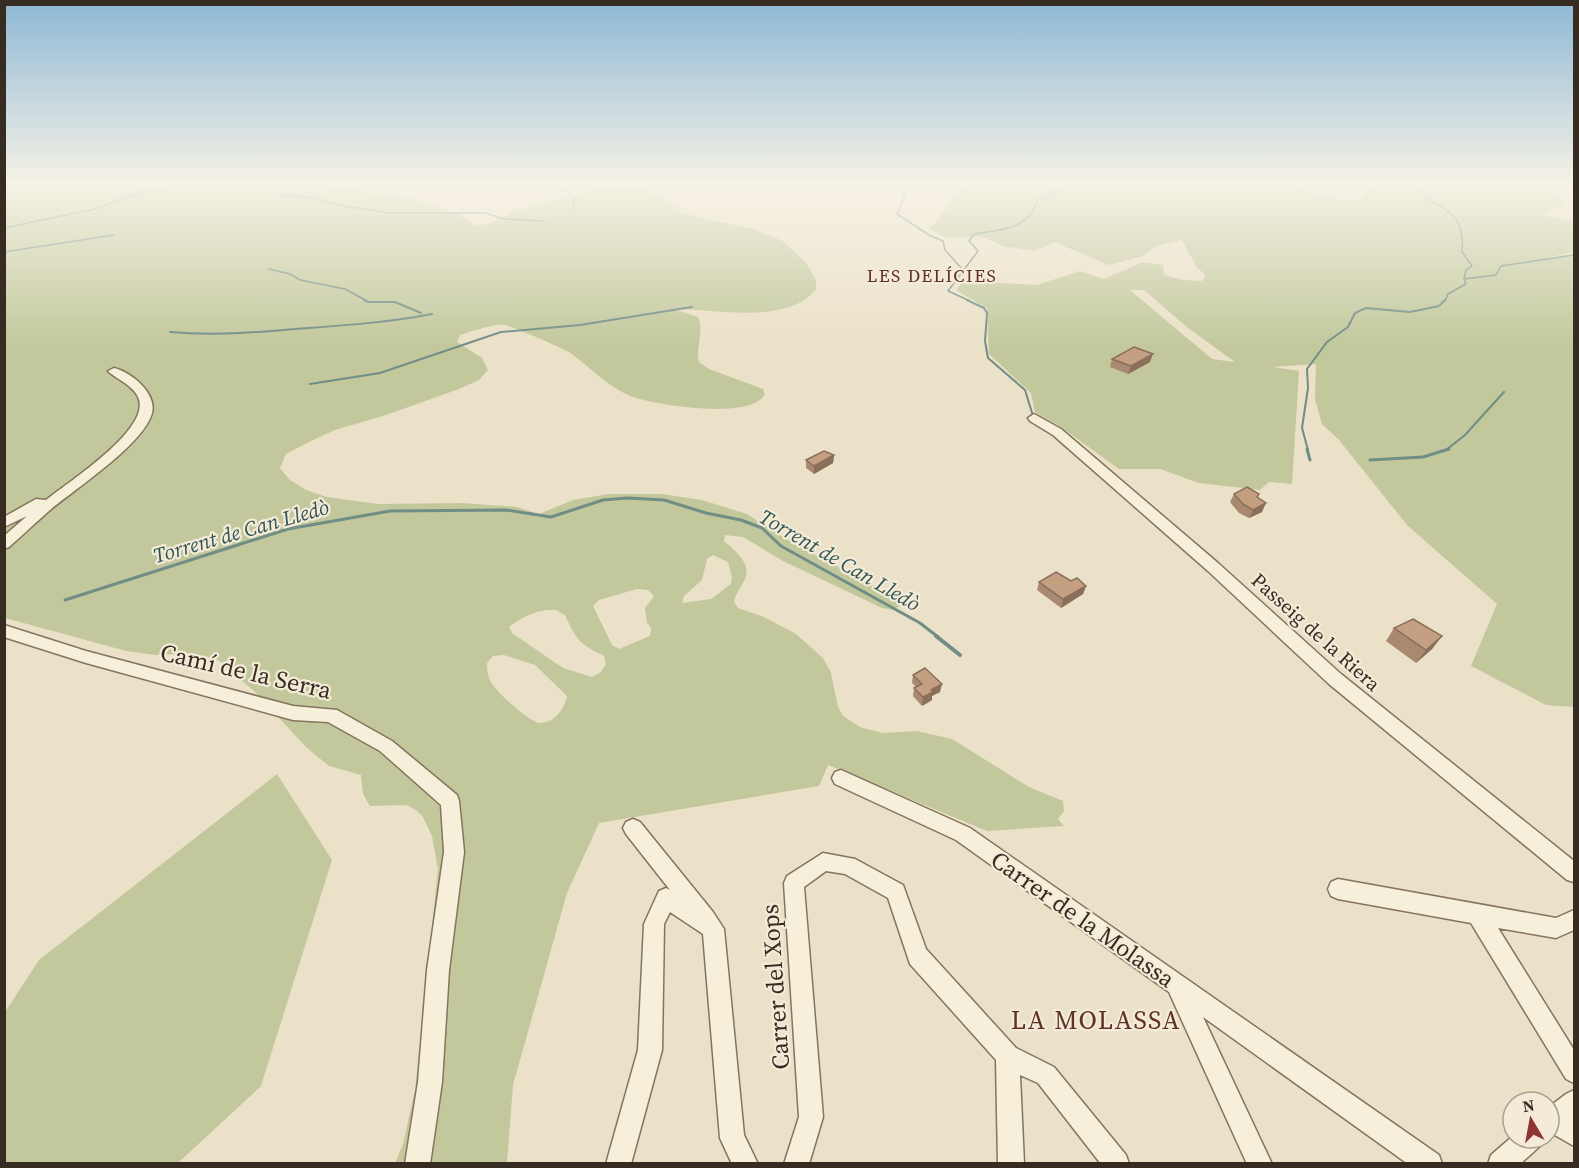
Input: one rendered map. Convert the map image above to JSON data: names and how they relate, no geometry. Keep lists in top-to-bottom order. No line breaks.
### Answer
{"streets":{"street":["Passeig de la Riera","Camí de la Serra","Carrer de la Molassa","Carrer del Xops"]},"districts":["LES DELÍCIES","LA MOLASSA"],"water":["Torrent de Can Lledò"],"north":"top"}
